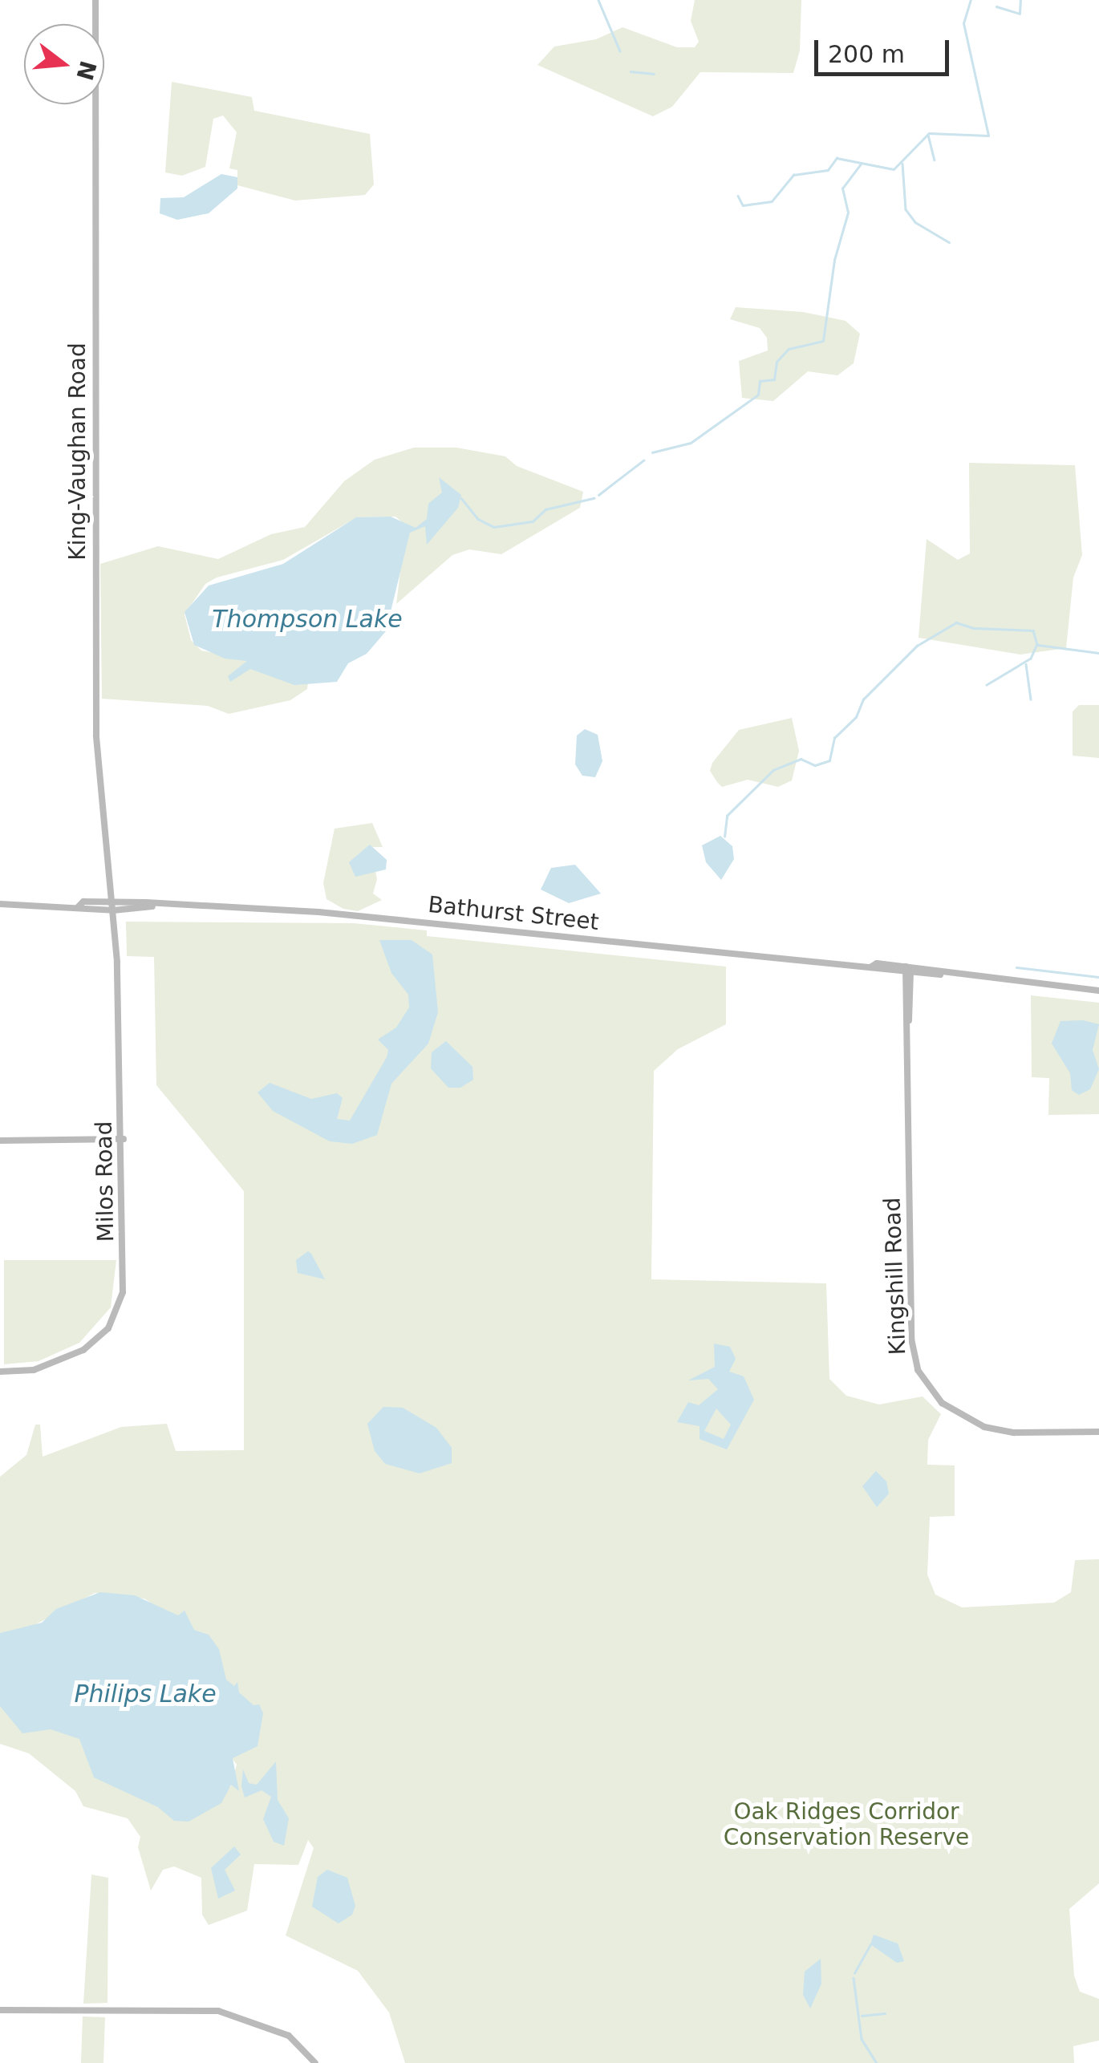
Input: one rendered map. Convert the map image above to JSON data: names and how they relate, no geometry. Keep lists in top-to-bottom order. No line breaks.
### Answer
{"streets":{"street":["King-Vaughan Road","Bathurst Street","Milos Road","Kingshill Road"]},"crossings":[["King-Vaughan Road","Bathurst Street"],["King-Vaughan Road","Milos Road"],["Bathurst Street","Milos Road"],["Bathurst Street","Kingshill Road"]],"water":["Thompson Lake","Philips Lake"],"parks":["Oak Ridges Corridor Conservation Reserve"],"scale_bar":"200 m","north":"right"}
